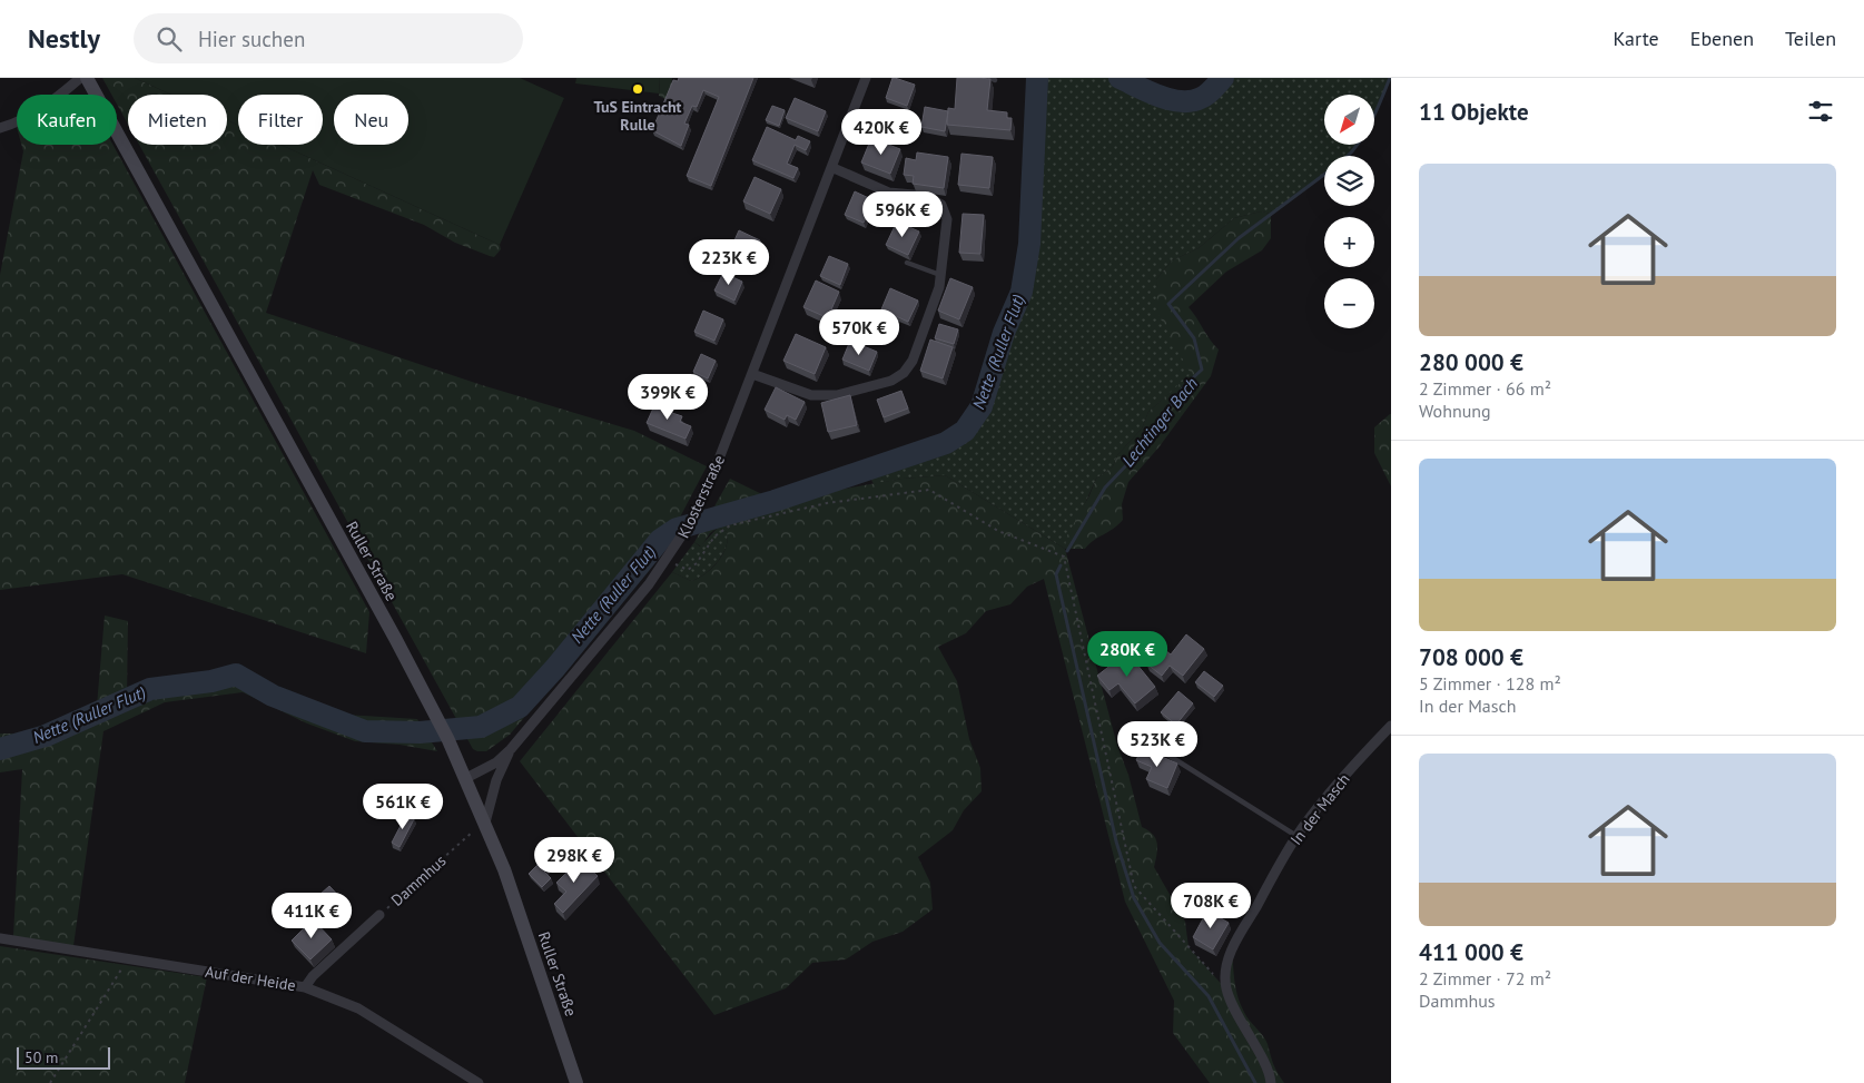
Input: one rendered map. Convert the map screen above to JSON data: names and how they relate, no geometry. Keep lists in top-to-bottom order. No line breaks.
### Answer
{"streets":{"main road":["Ruller Straße"],"street":["Klosterstraße","In der Masch","Dammhus","Auf der Heide"]},"crossings":[["Klosterstraße","Ruller Straße"],["Klosterstraße","Dammhus"],["Ruller Straße","Dammhus"],["Dammhus","Auf der Heide"]],"water":["Nette (Ruller Flut)","Lechtinger Bach"],"places":["TuS Eintracht Rulle"],"scale_bar":"50 m","north":"bottom left","page":{"header":"Nestly","search":"Hier suchen","nav":["Karte","Ebenen","Teilen"],"heading":"11 Objekte","map_buttons":["+","−"],"chip":["Kaufen","Mieten","Filter","Neu"],"price":["420K €","596K €","223K €","570K €","399K €","280K €","523K €","561K €","298K €","708K €","411K €"],"list":[{"name":"280 000 €","note":"2 Zimmer · 66 m² · Wohnung"},{"name":"708 000 €","note":"5 Zimmer · 128 m² · In der Masch"},{"name":"411 000 €","note":"2 Zimmer · 72 m² · Dammhus"}],"scale":"50 m"}}
